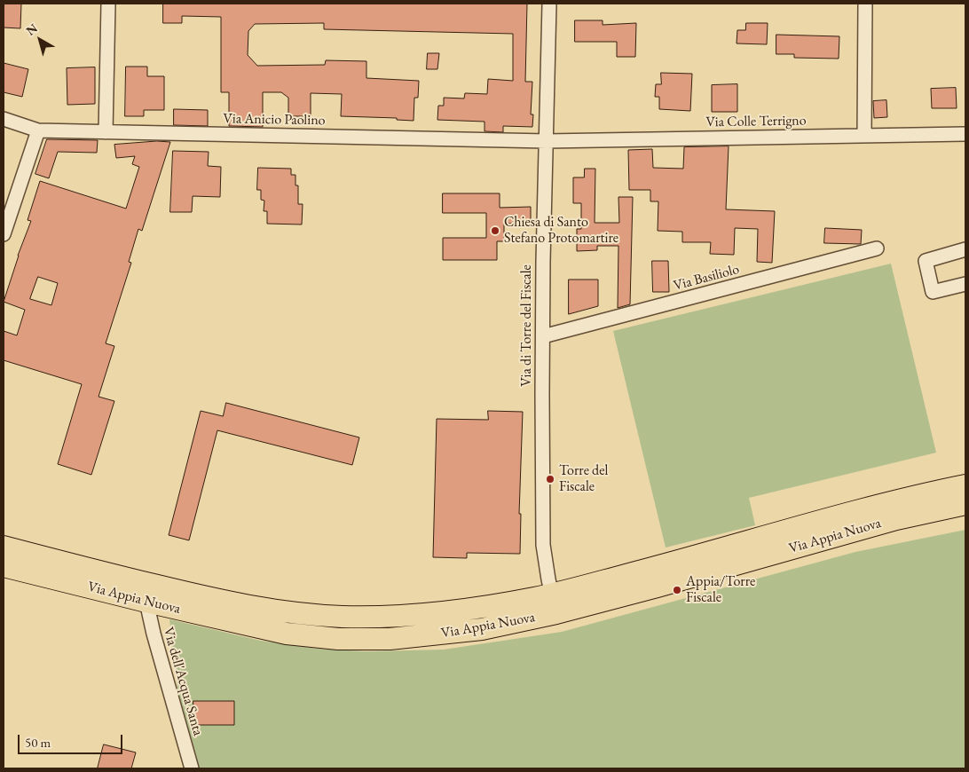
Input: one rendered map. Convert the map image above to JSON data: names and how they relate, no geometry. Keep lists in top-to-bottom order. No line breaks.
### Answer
{"streets":{"main road":["Via Appia Nuova"],"street":["Via Anicio Paolino","Via Colle Terrigno","Via Basiliolo","Via di Torre del Fiscale","Via dell'Acqua Santa"]},"crossings":[["Via Anicio Paolino","Via Colle Terrigno"],["Via Anicio Paolino","Via di Torre del Fiscale"],["Via Colle Terrigno","Via di Torre del Fiscale"],["Via Basiliolo","Via di Torre del Fiscale"],["Via di Torre del Fiscale","Via Appia Nuova"],["Via Appia Nuova","Via dell'Acqua Santa"]],"places":["Chiesa di Santo Stefano Protomartire","Torre del Fiscale","Appia/Torre Fiscale"],"scale_bar":"50 m","north":"top left"}
